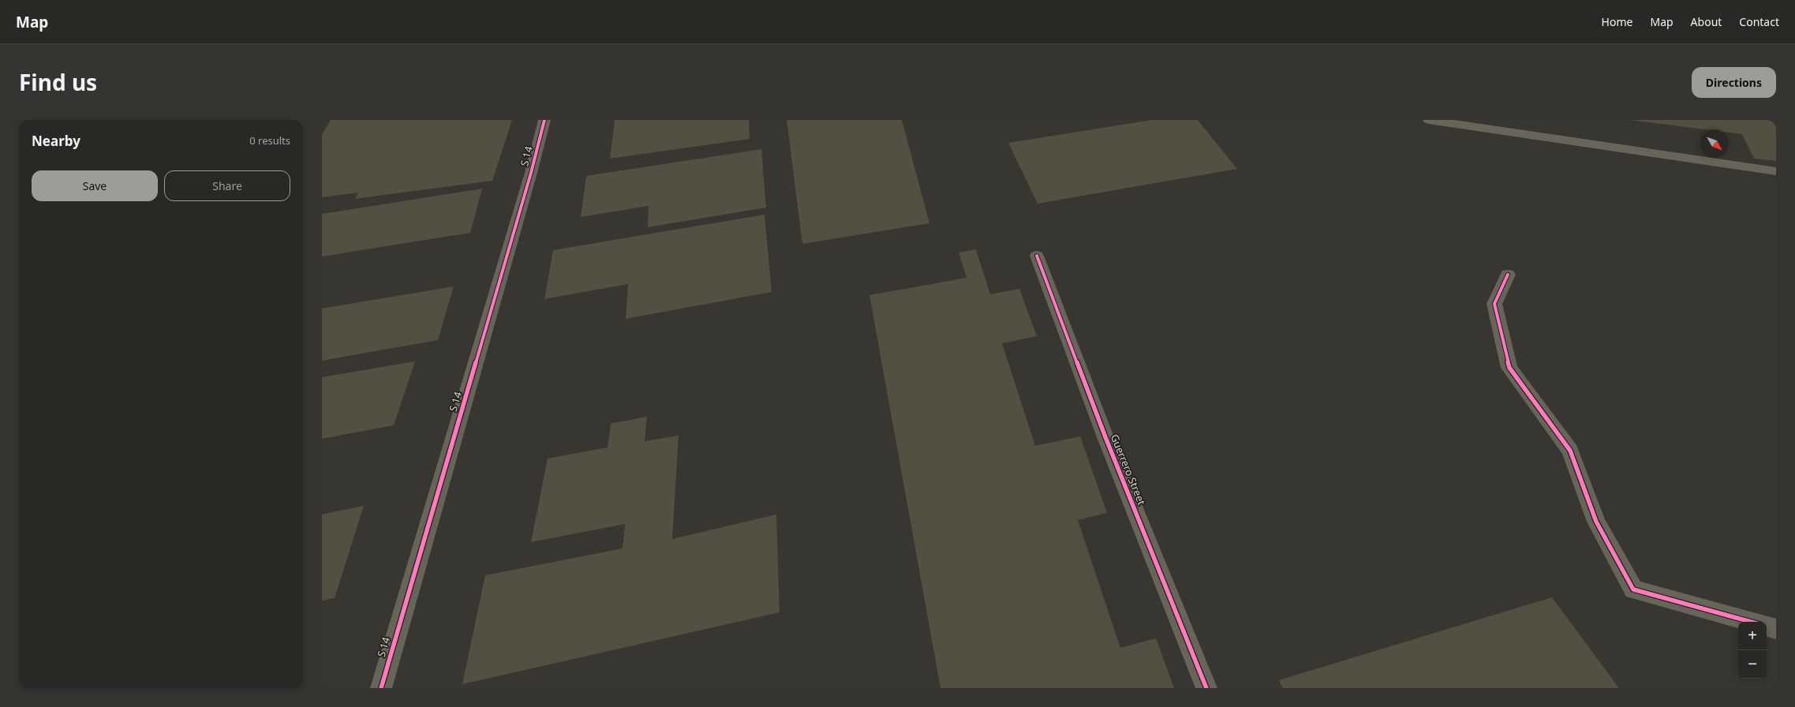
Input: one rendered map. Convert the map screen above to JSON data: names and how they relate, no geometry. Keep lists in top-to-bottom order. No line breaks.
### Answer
{"streets":{"street":["S 14","Guerrero Street"]},"north":"bottom right","page":{"header":"Map","nav":["Home","Map","About","Contact"],"title":"Find us","buttons":["Directions",["Save","Share"]],"heading":["Nearby","0 results"],"map_buttons":["+","−"]}}
